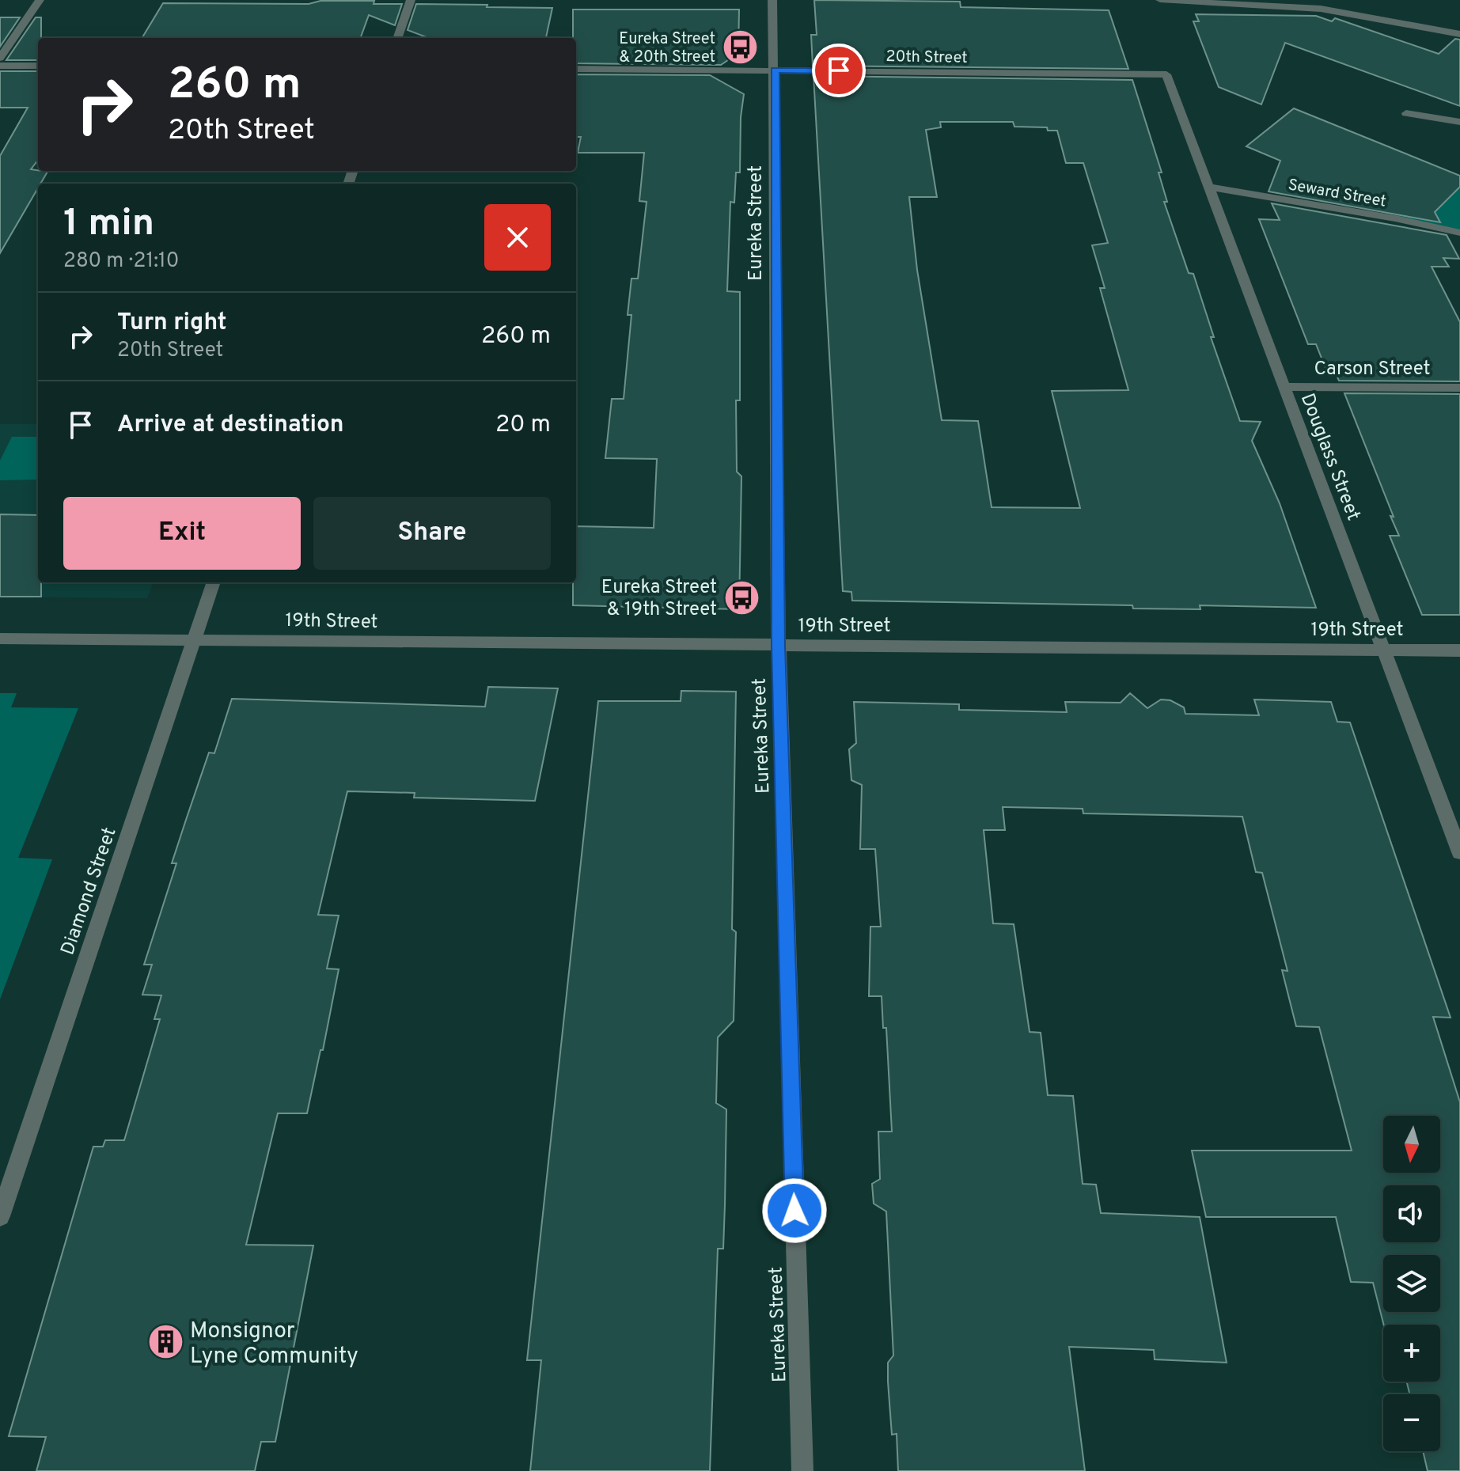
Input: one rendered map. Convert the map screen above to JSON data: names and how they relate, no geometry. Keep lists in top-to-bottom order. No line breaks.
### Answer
{"streets":{"street":["20th Street","Seward Street","Eureka Street","Carson Street","Douglass Street","19th Street","Diamond Street"]},"crossings":[["20th Street","Eureka Street"],["20th Street","Douglass Street"],["Seward Street","Douglass Street"],["Eureka Street","19th Street"],["Carson Street","Douglass Street"],["Douglass Street","19th Street"],["19th Street","Diamond Street"]],"places":{"bus stop":["Eureka Street & 20th Street","Eureka Street & 19th Street"],"building":["Monsignor Lyne Community"]},"north":"bottom","page":{"turn":["260 m","20th Street"],"heading":["1 min","280 m · 21:10"],"list":[{"name":"Turn right","note":"20th Street","value":"260 m"},{"name":"Arrive at destination","value":"20 m"}],"buttons":["Exit","Share"],"map_buttons":["+","−"]}}
